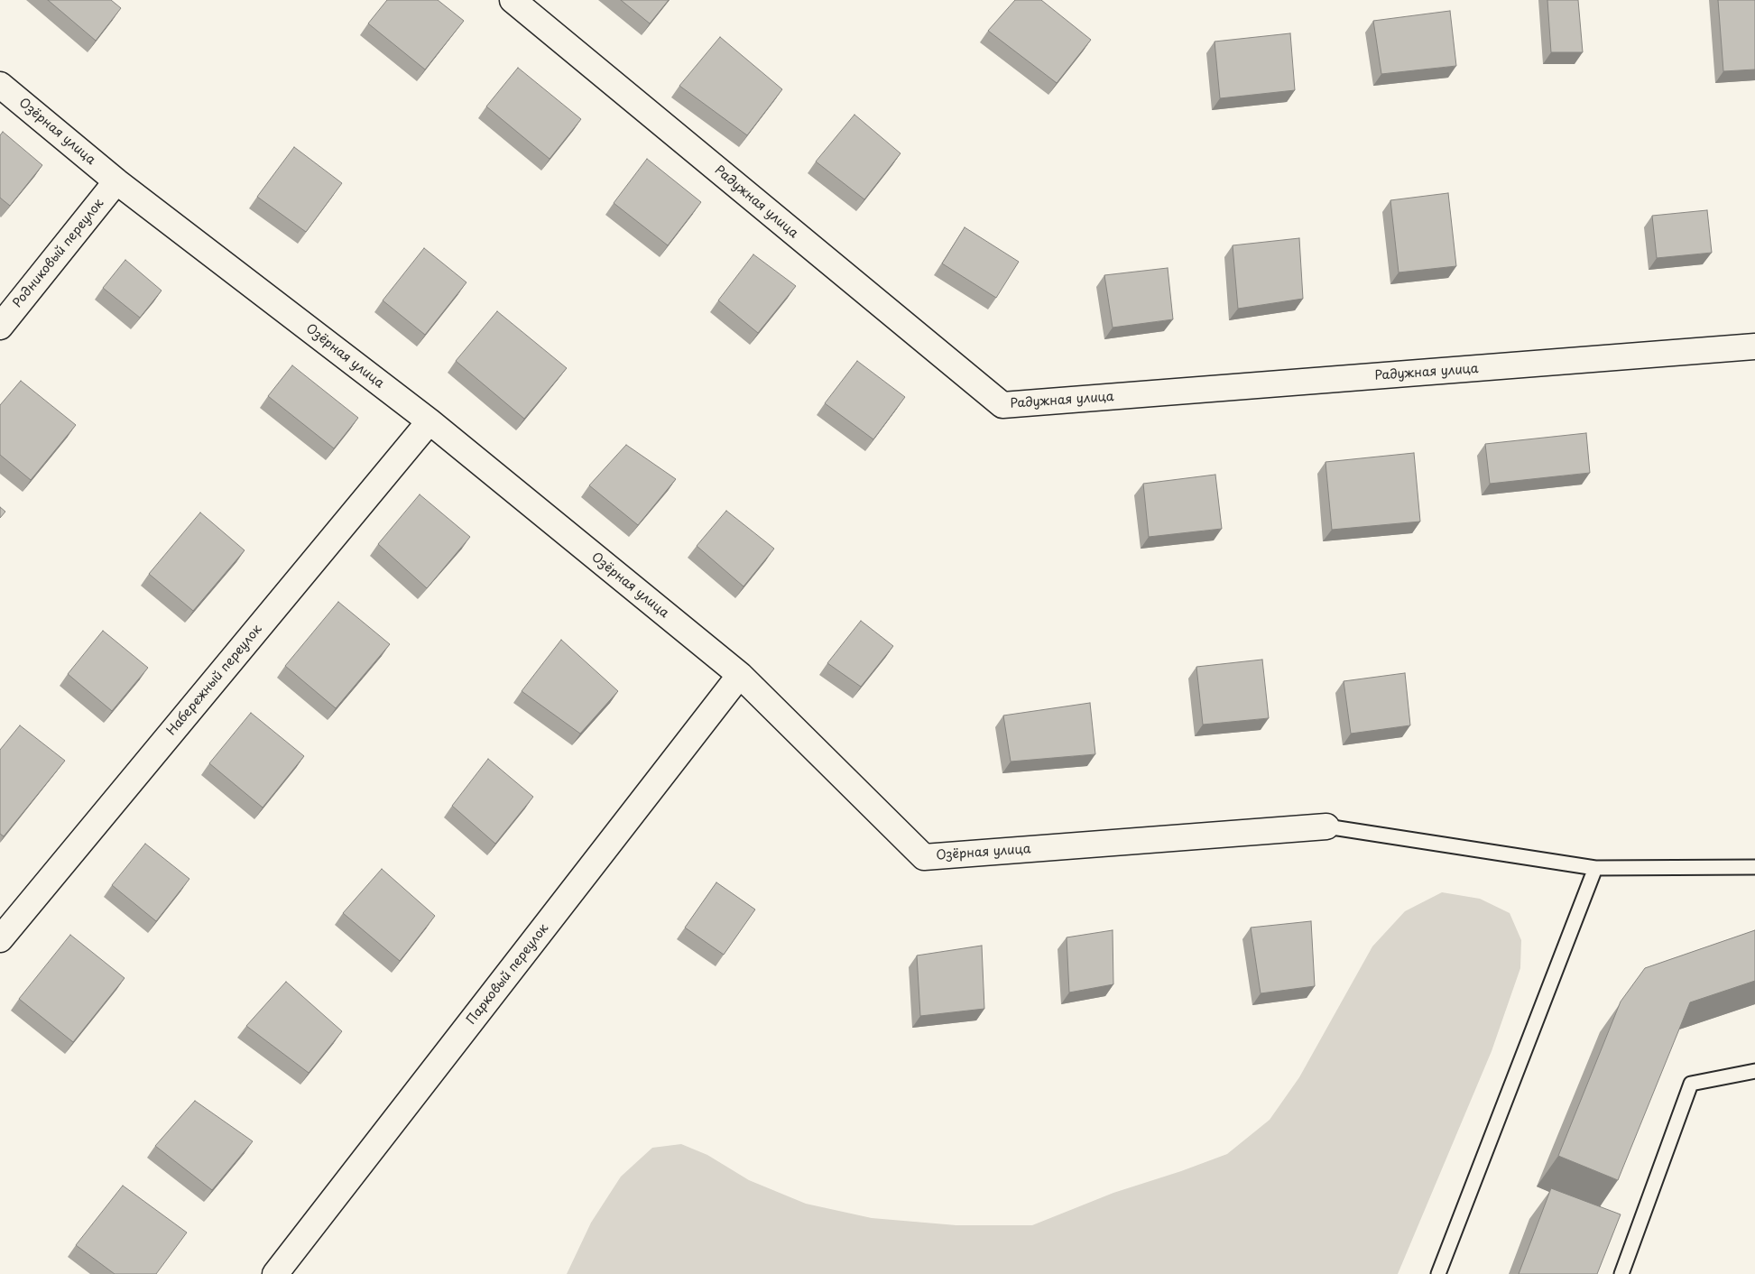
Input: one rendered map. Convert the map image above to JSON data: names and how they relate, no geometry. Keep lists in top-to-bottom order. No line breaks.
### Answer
{"streets":{"street":["Озёрная улица","Радужная улица","Родниковый переулок","Набережный переулок","Парковый переулок"]},"crossings":[["Озёрная улица","Родниковый переулок"],["Озёрная улица","Набережный переулок"],["Озёрная улица","Парковый переулок"]]}
